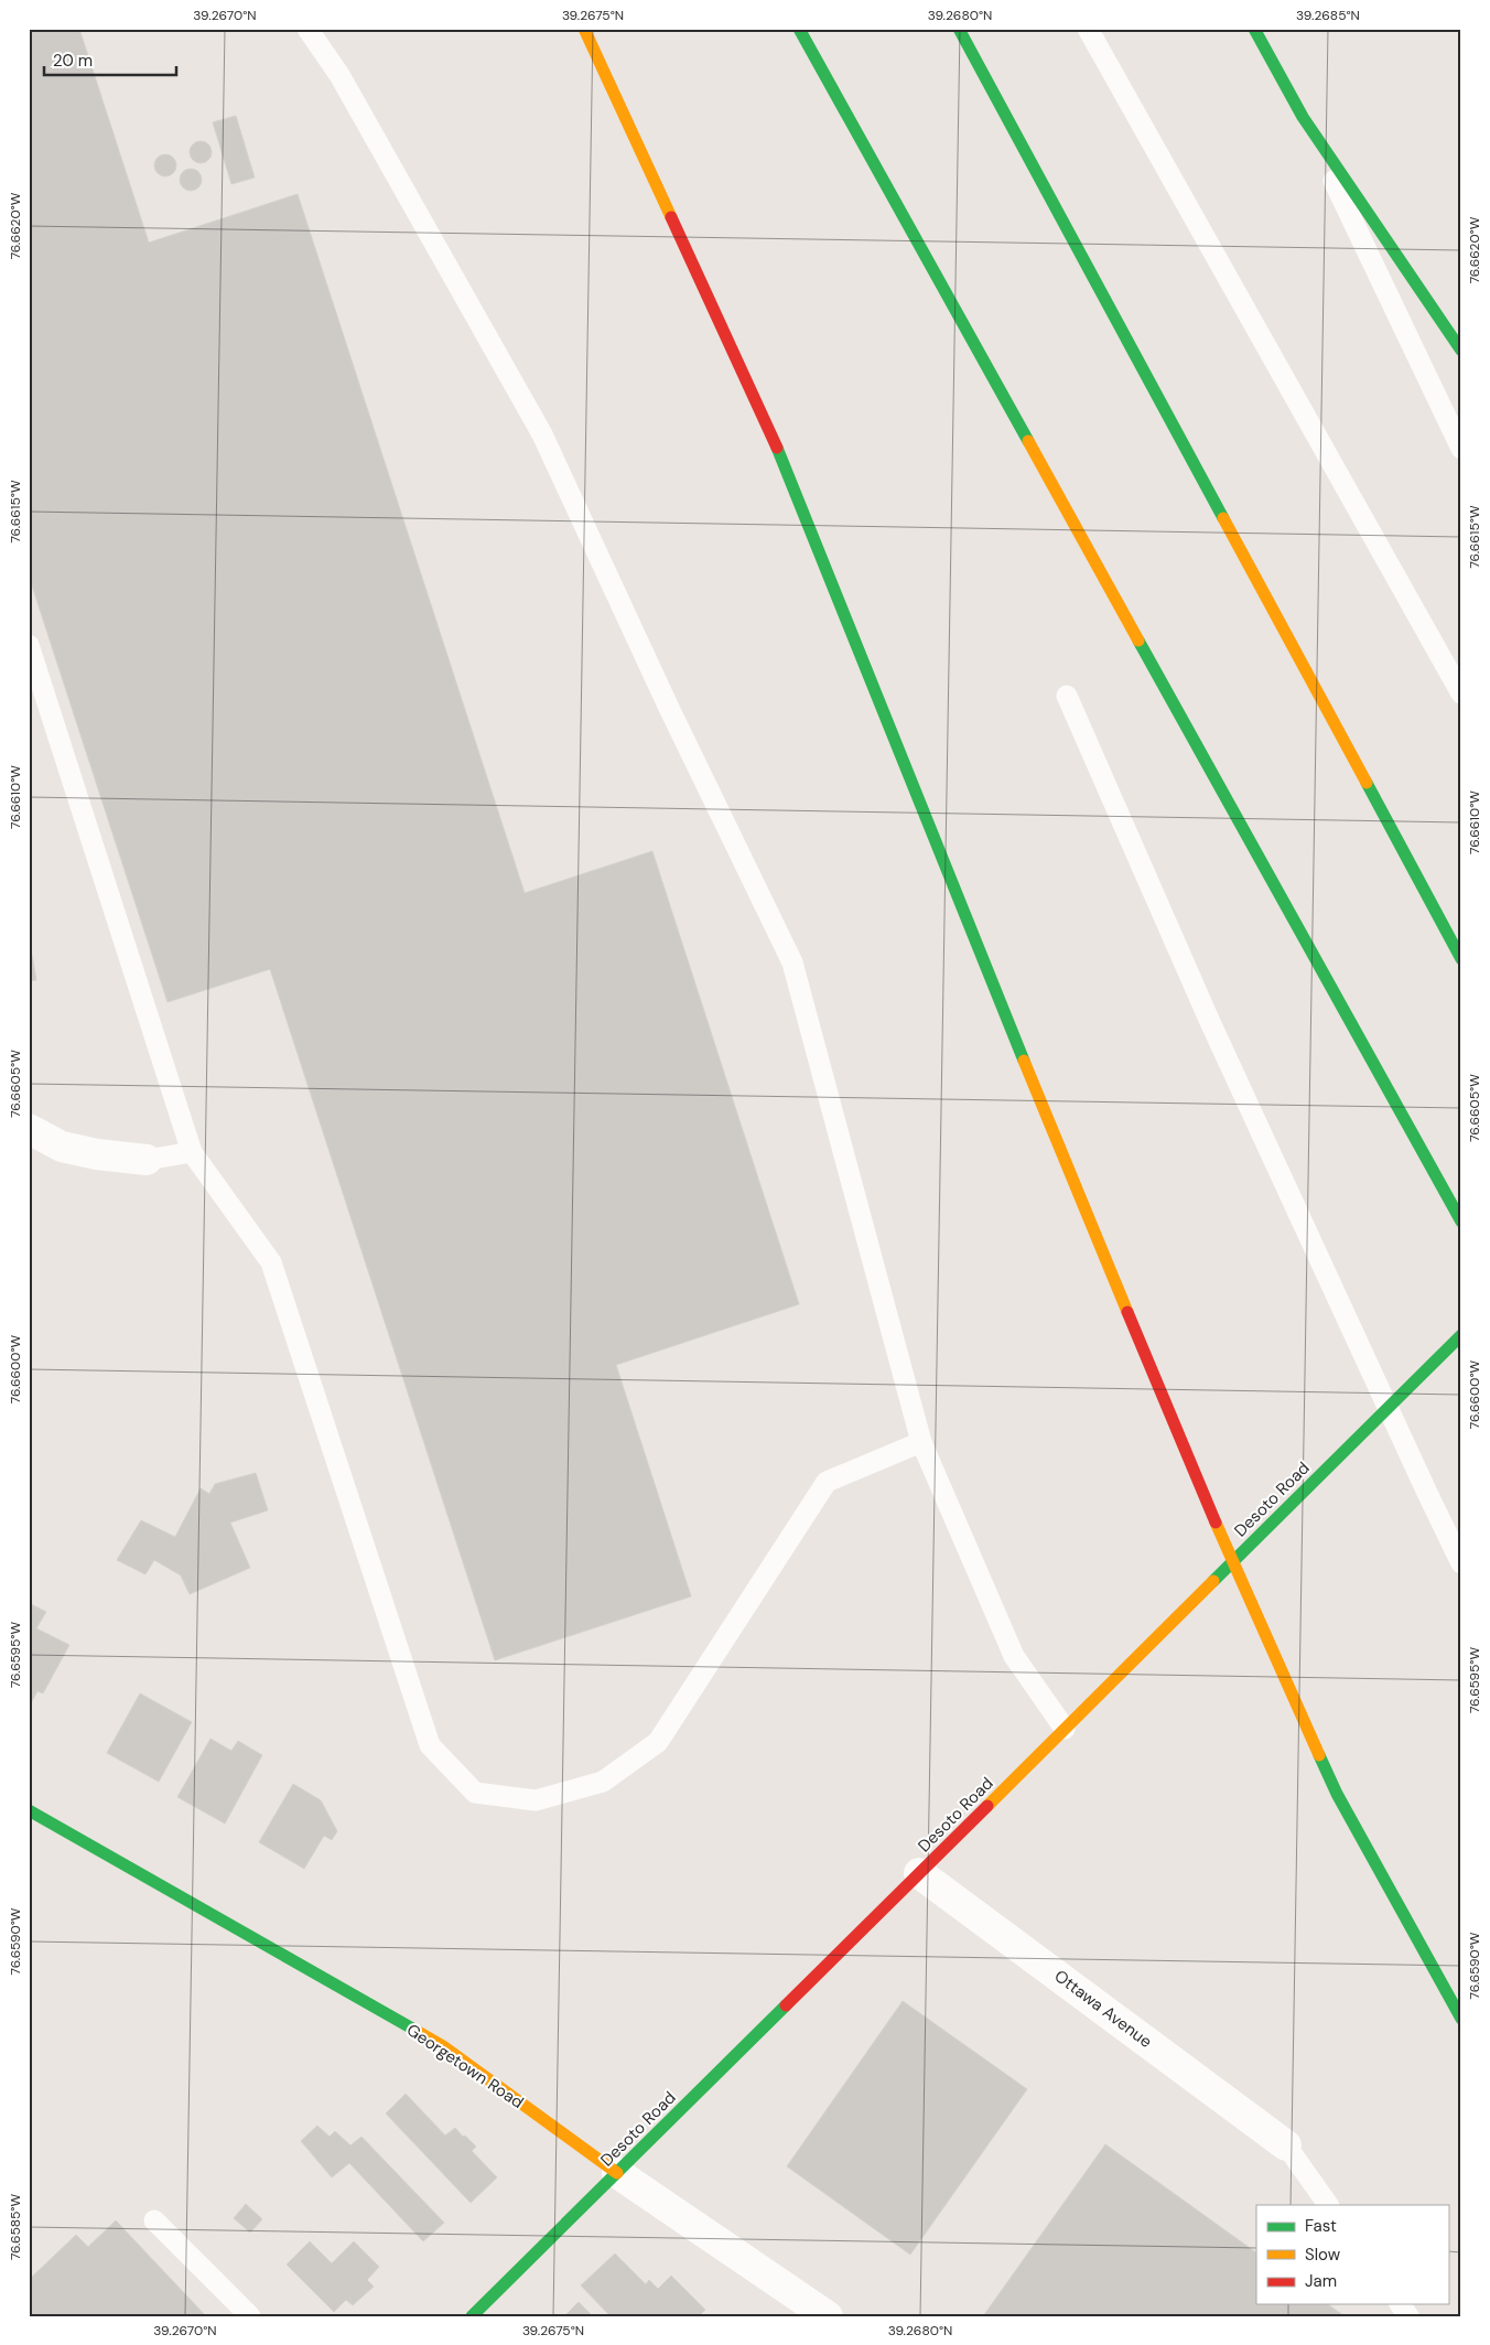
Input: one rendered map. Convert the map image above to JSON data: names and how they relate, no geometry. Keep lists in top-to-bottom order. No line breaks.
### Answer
{"streets":{"main road":["Desoto Road","Georgetown Road"],"street":["Ottawa Avenue"]},"crossings":[["Desoto Road","Ottawa Avenue"],["Desoto Road","Georgetown Road"]],"legend":["Fast","Slow","Jam"],"scale_bar":"20 m","coordinates":["39.2670°N","39.2675°N","39.2680°N","39.2685°N","76.6620°W","76.6615°W","76.6610°W","76.6605°W","76.6600°W","76.6595°W","76.6590°W","76.6585°W"]}
